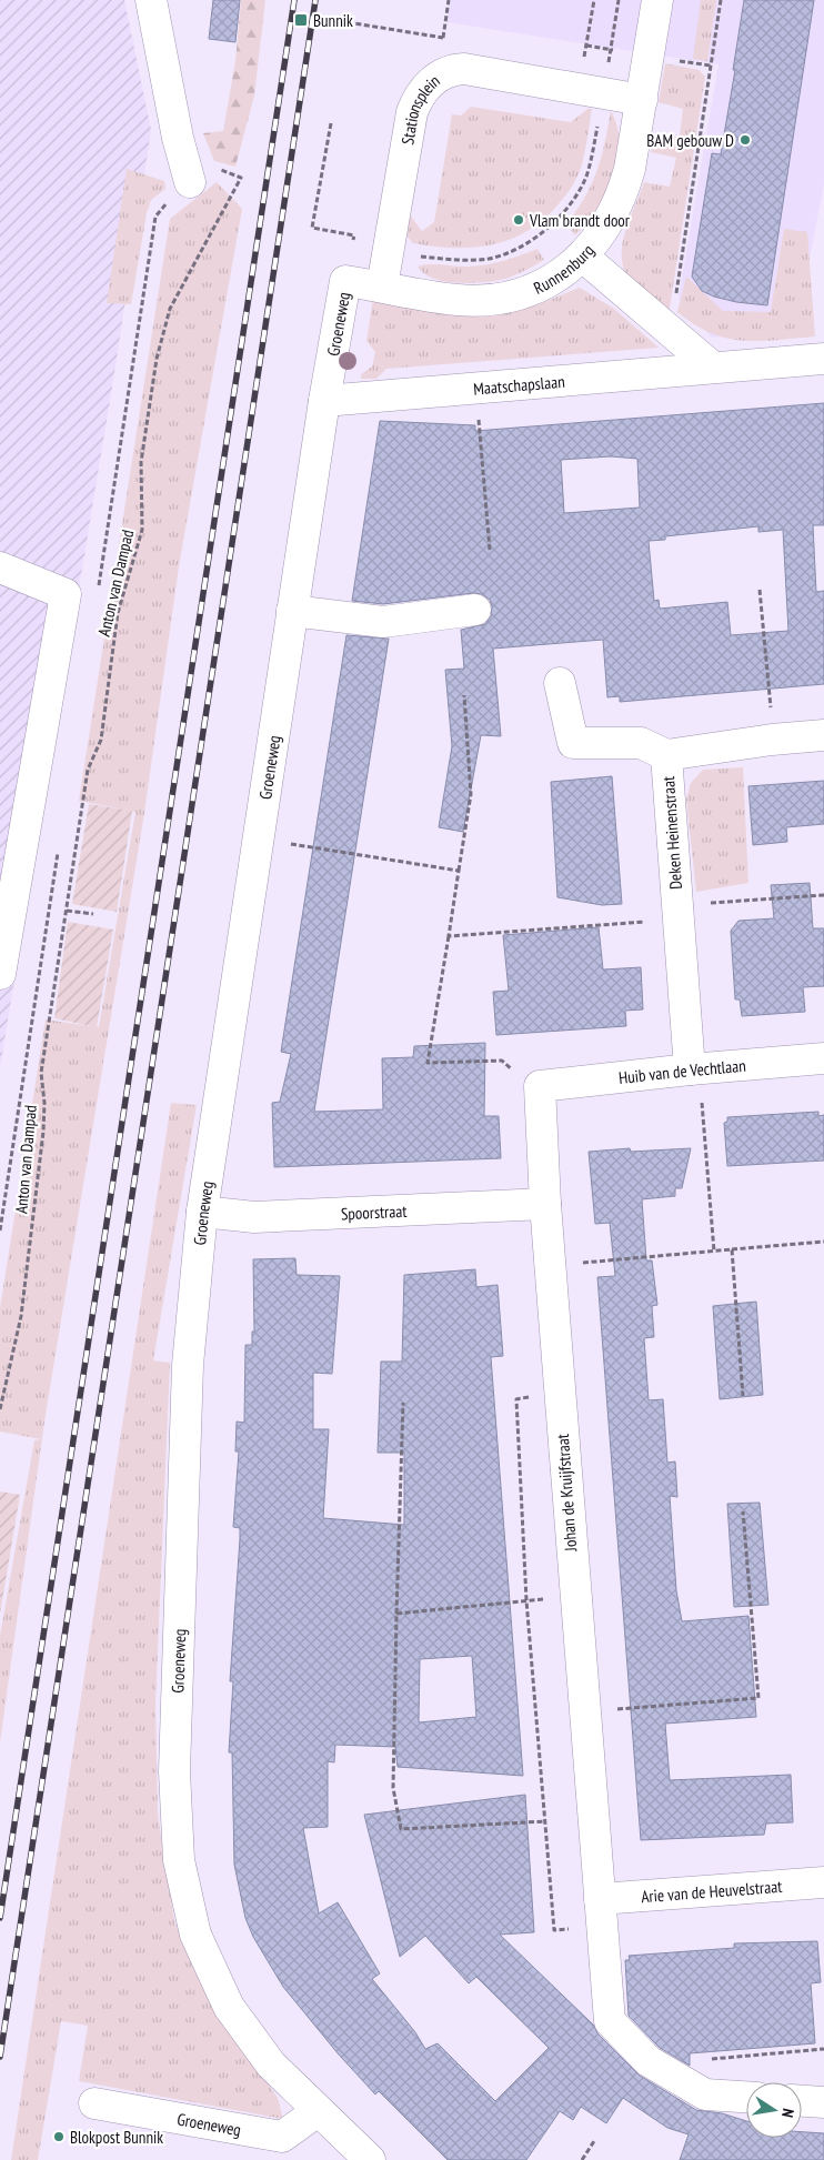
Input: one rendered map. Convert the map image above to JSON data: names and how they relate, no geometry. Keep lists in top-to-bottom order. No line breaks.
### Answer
{"streets":{"street":["Stationsplein","Runnenburg","Groeneweg","Maatschapslaan","Deken Heinenstraat","Huib van de Vechtlaan","Spoorstraat","Johan de Kruijfstraat","Arie van de Heuvelstraat"],"path":["Anton van Dampad"]},"crossings":[["Stationsplein","Runnenburg"],["Runnenburg","Groeneweg"],["Groeneweg","Maatschapslaan"],["Groeneweg","Spoorstraat"],["Deken Heinenstraat","Huib van de Vechtlaan"],["Huib van de Vechtlaan","Johan de Kruijfstraat"],["Spoorstraat","Johan de Kruijfstraat"],["Johan de Kruijfstraat","Arie van de Heuvelstraat"]],"places":{"transit":["Bunnik"],"other":["BAM gebouw D","Vlam brandt door","Blokpost Bunnik"]},"north":"right"}
